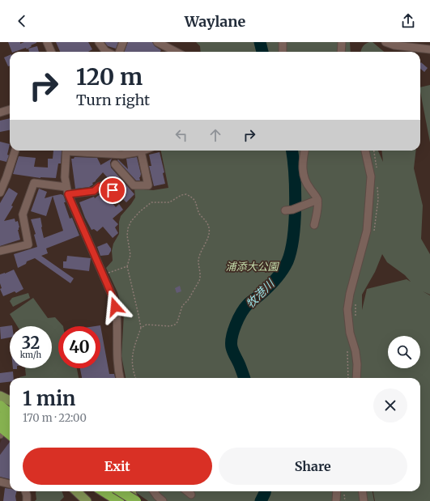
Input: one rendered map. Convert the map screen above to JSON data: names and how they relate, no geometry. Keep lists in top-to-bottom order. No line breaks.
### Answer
{"water":["牧港川"],"parks":["浦添大公園"],"page":{"header":"Waylane","turn":["120 m","Turn right"],"speed":"32 km/h","limit":"40","heading":["1 min","170 m · 22:00"],"buttons":["Exit","Share"]}}
